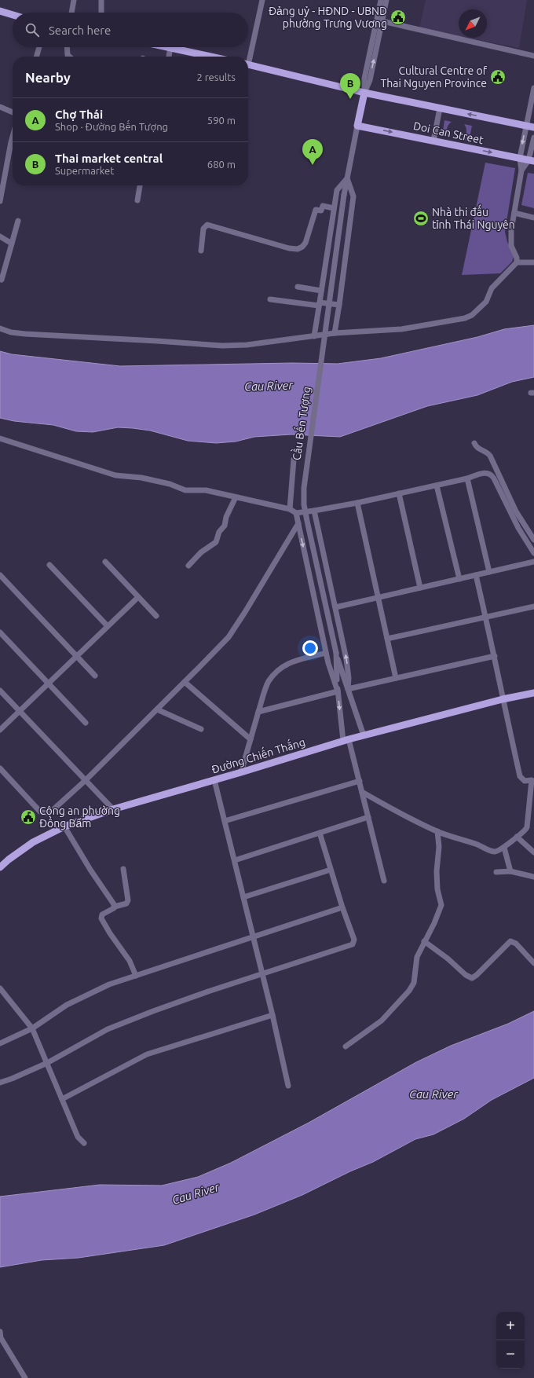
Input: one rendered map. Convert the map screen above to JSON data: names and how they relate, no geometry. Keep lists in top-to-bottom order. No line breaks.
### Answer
{"streets":{"main road":["Doi Can Street","Đường Chiến Thắng"],"street":["Cầu Bến Tượng"]},"crossings":[["Doi Can Street","Cầu Bến Tượng"]],"water":["Cau River"],"places":{"public building":["Đảng uỷ - HĐND - UBND phường Trưng Vương","Cultural Centre of Thai Nguyen Province","Công an phường Đồng Bẩm"],"sports":["Nhà thi đấu tỉnh Thái Nguyên"]},"north":"bottom left","page":{"search":"Search here","heading":["Nearby","2 results"],"pins":["B","A"],"list":[{"mark":"A","name":"Chợ Thái","note":"Shop · Đường Bến Tượng","value":"590 m"},{"mark":"B","name":"Thai market central","note":"Supermarket","value":"680 m"}],"map_buttons":["+","−"]}}
